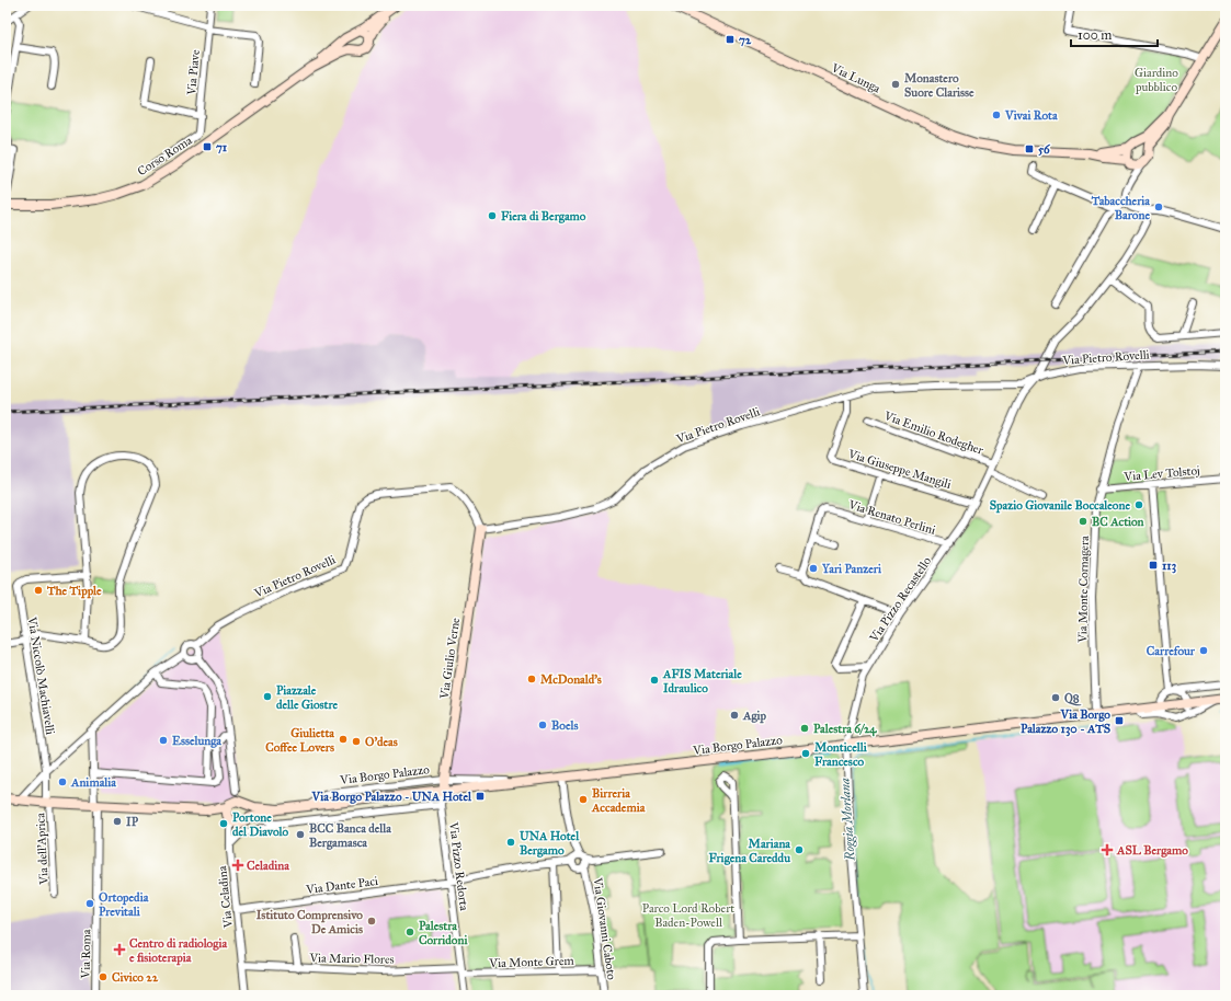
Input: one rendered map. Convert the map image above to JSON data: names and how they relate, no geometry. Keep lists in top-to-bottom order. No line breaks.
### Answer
{"streets":{"street":["Via Piave","Via Lunga","Corso Roma","Via Pietro Rovelli","Via Emilio Rodegher","Via Giuseppe Mangili","Via Lev Tolstoj","Via Renato Perlini","Via Monte Cornagera","Via Pizzo Recastello","Via Giulio Verne","Via Niccolò Machiavelli","Via Borgo Palazzo","Via dell'Aprica","Via Pizzo Redorta","Via Dante Paci","Via Celadina","Via Giovanni Caboto","Via Roma","Via Mario Flores","Via Monte Grem"]},"crossings":[["Via Pietro Rovelli","Via Giuseppe Mangili"],["Via Pietro Rovelli","Via Monte Cornagera"],["Via Pietro Rovelli","Via Pizzo Recastello"],["Via Pietro Rovelli","Via Giulio Verne"],["Via Emilio Rodegher","Via Pizzo Recastello"],["Via Giuseppe Mangili","Via Pizzo Recastello"],["Via Lev Tolstoj","Via Monte Cornagera"],["Via Renato Perlini","Via Pizzo Recastello"],["Via Monte Cornagera","Via Borgo Palazzo"],["Via Pizzo Recastello","Via Borgo Palazzo"],["Via Giulio Verne","Via Borgo Palazzo"],["Via Giulio Verne","Via Pizzo Redorta"],["Via Niccolò Machiavelli","Via Borgo Palazzo"],["Via Niccolò Machiavelli","Via dell'Aprica"],["Via Borgo Palazzo","Via dell'Aprica"],["Via Borgo Palazzo","Via Pizzo Redorta"],["Via Borgo Palazzo","Via Celadina"],["Via Borgo Palazzo","Via Giovanni Caboto"],["Via Borgo Palazzo","Via Roma"],["Via Pizzo Redorta","Via Dante Paci"],["Via Pizzo Redorta","Via Mario Flores"],["Via Pizzo Redorta","Via Monte Grem"],["Via Dante Paci","Via Celadina"],["Via Dante Paci","Via Giovanni Caboto"],["Via Celadina","Via Mario Flores"],["Via Giovanni Caboto","Via Monte Grem"],["Via Mario Flores","Via Monte Grem"]],"water":["Roggia Morlana"],"parks":["Giardino pubblico","Parco Lord Robert Baden-Powell"],"places":{"transit":["72","71","56","113","Via Borgo Palazzo 130 - ATS","Via Borgo Palazzo - UNA Hotel"],"other":["Monastero Suore Clarisse","Vivai Rota","Tabaccheria Barone","Fiera di Bergamo","Spazio Giovanile Boccaleone","BC Action","Yari Panzeri","The Tipple","Carrefour","McDonald's","AFIS Materiale Idraulico","Piazzale delle Giostre","Q8","Agip","Boels","Palestra 6/24","Giulietta Coffee Lovers","Esselunga","O'deas","Monticelli Francesco","Animalia","Birreria Accademia","IP","Portone del Diavolo","BCC Banca della Bergamasca","UNA Hotel Bergamo","Mariana Frigena Careddu","Ortopedia Previtali","Istituto Comprensivo De Amicis","Palestra Corridoni","Civico 22"],"health":["ASL Bergamo","Celadina","Centro di radiologia e fisioterapia"]},"scale_bar":"100 m"}
